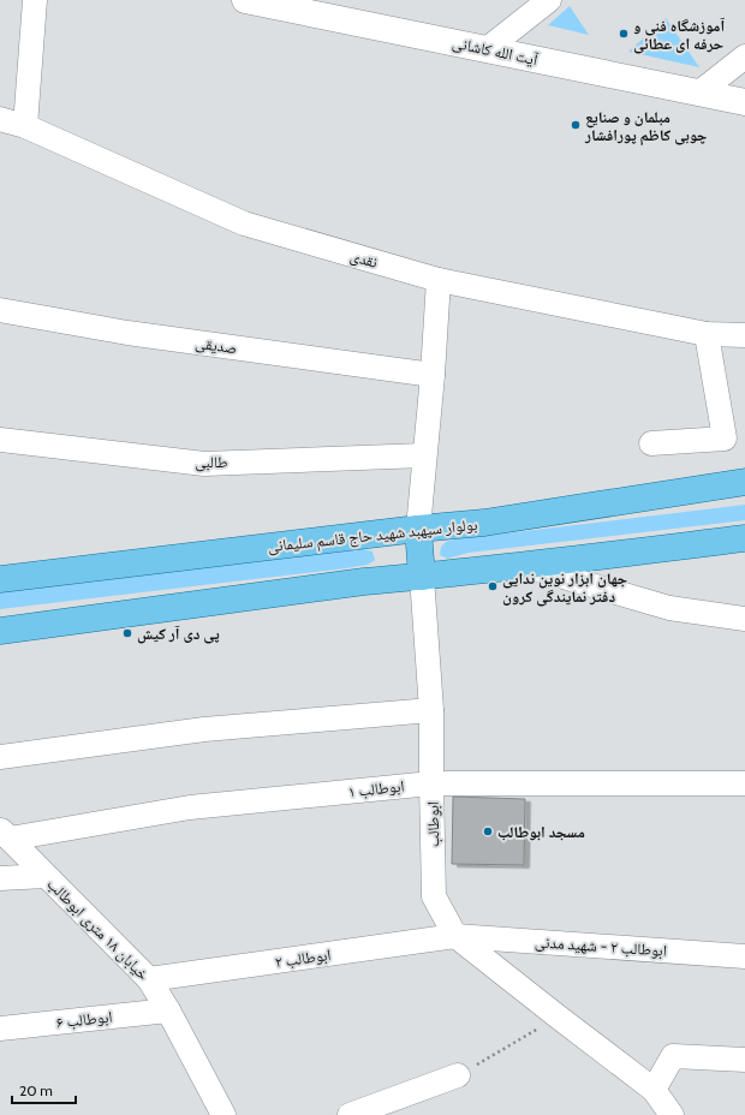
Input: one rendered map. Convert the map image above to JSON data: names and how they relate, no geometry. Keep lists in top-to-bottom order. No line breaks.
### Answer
{"streets":{"main road":["بولوار سپهبد شهید حاج قاسم سلیمانی"],"street":["آیت الله کاشانی","نقدی","صدیقی","طالبی","ابوطالب ۱","ابوطالب","خیابان ۱۸ متری ابوطالب","ابوطالب ۲ - شهید مدنی","ابوطالب ۲","ابوطالب ۶"]},"crossings":[["ابوطالب ۱","ابوطالب"],["ابوطالب ۱","خیابان ۱۸ متری ابوطالب"],["ابوطالب","ابوطالب ۲ - شهید مدنی"],["ابوطالب","ابوطالب ۲"],["خیابان ۱۸ متری ابوطالب","ابوطالب ۲"],["خیابان ۱۸ متری ابوطالب","ابوطالب ۶"],["ابوطالب ۲ - شهید مدنی","ابوطالب ۲"]],"places":["آموزشگاه فنی و حرفه ای عطائی","مبلمان و صنایع چوبی کاظم پورافشار","جهان ابزار نوین ندایی دفتر نمایندگی کرون","پی دی آر کیش","مسجد ابوطالب"],"scale_bar":"20 m"}
